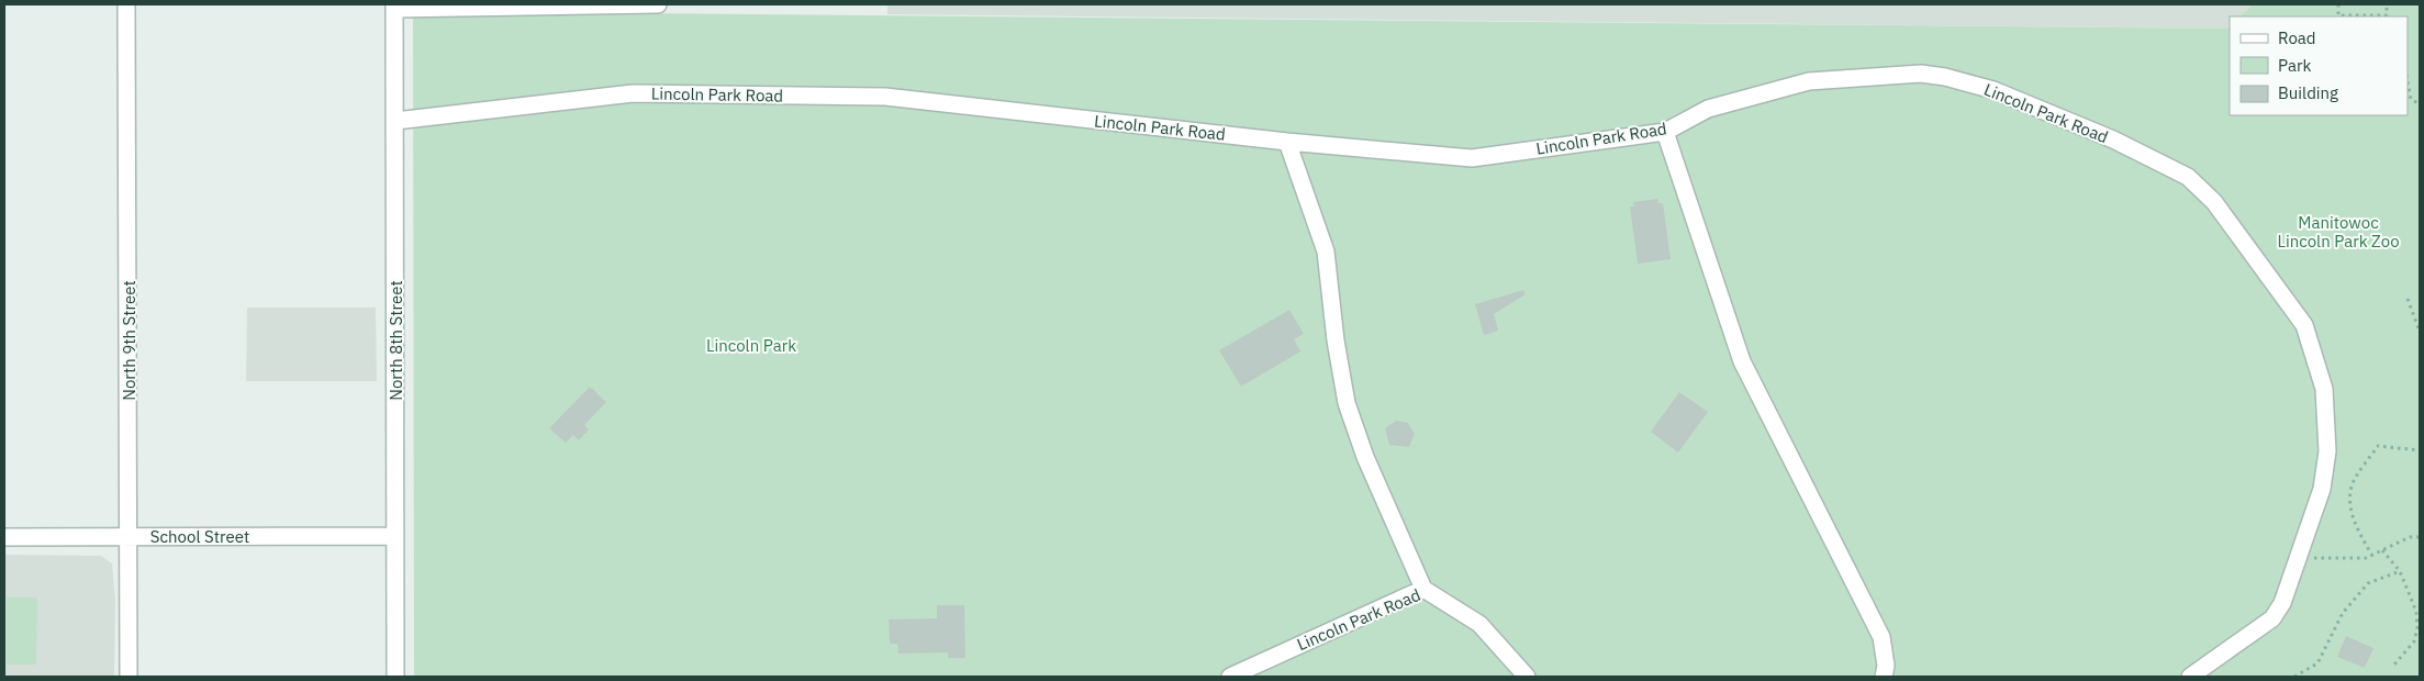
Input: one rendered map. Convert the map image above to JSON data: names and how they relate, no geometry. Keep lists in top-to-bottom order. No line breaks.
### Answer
{"streets":{"street":["Lincoln Park Road","North 9th Street","North 8th Street","School Street"]},"crossings":[["Lincoln Park Road","North 8th Street"],["North 9th Street","School Street"],["North 8th Street","School Street"]],"parks":["Manitowoc Lincoln Park Zoo","Lincoln Park"],"legend":["Road","Park","Building"]}
